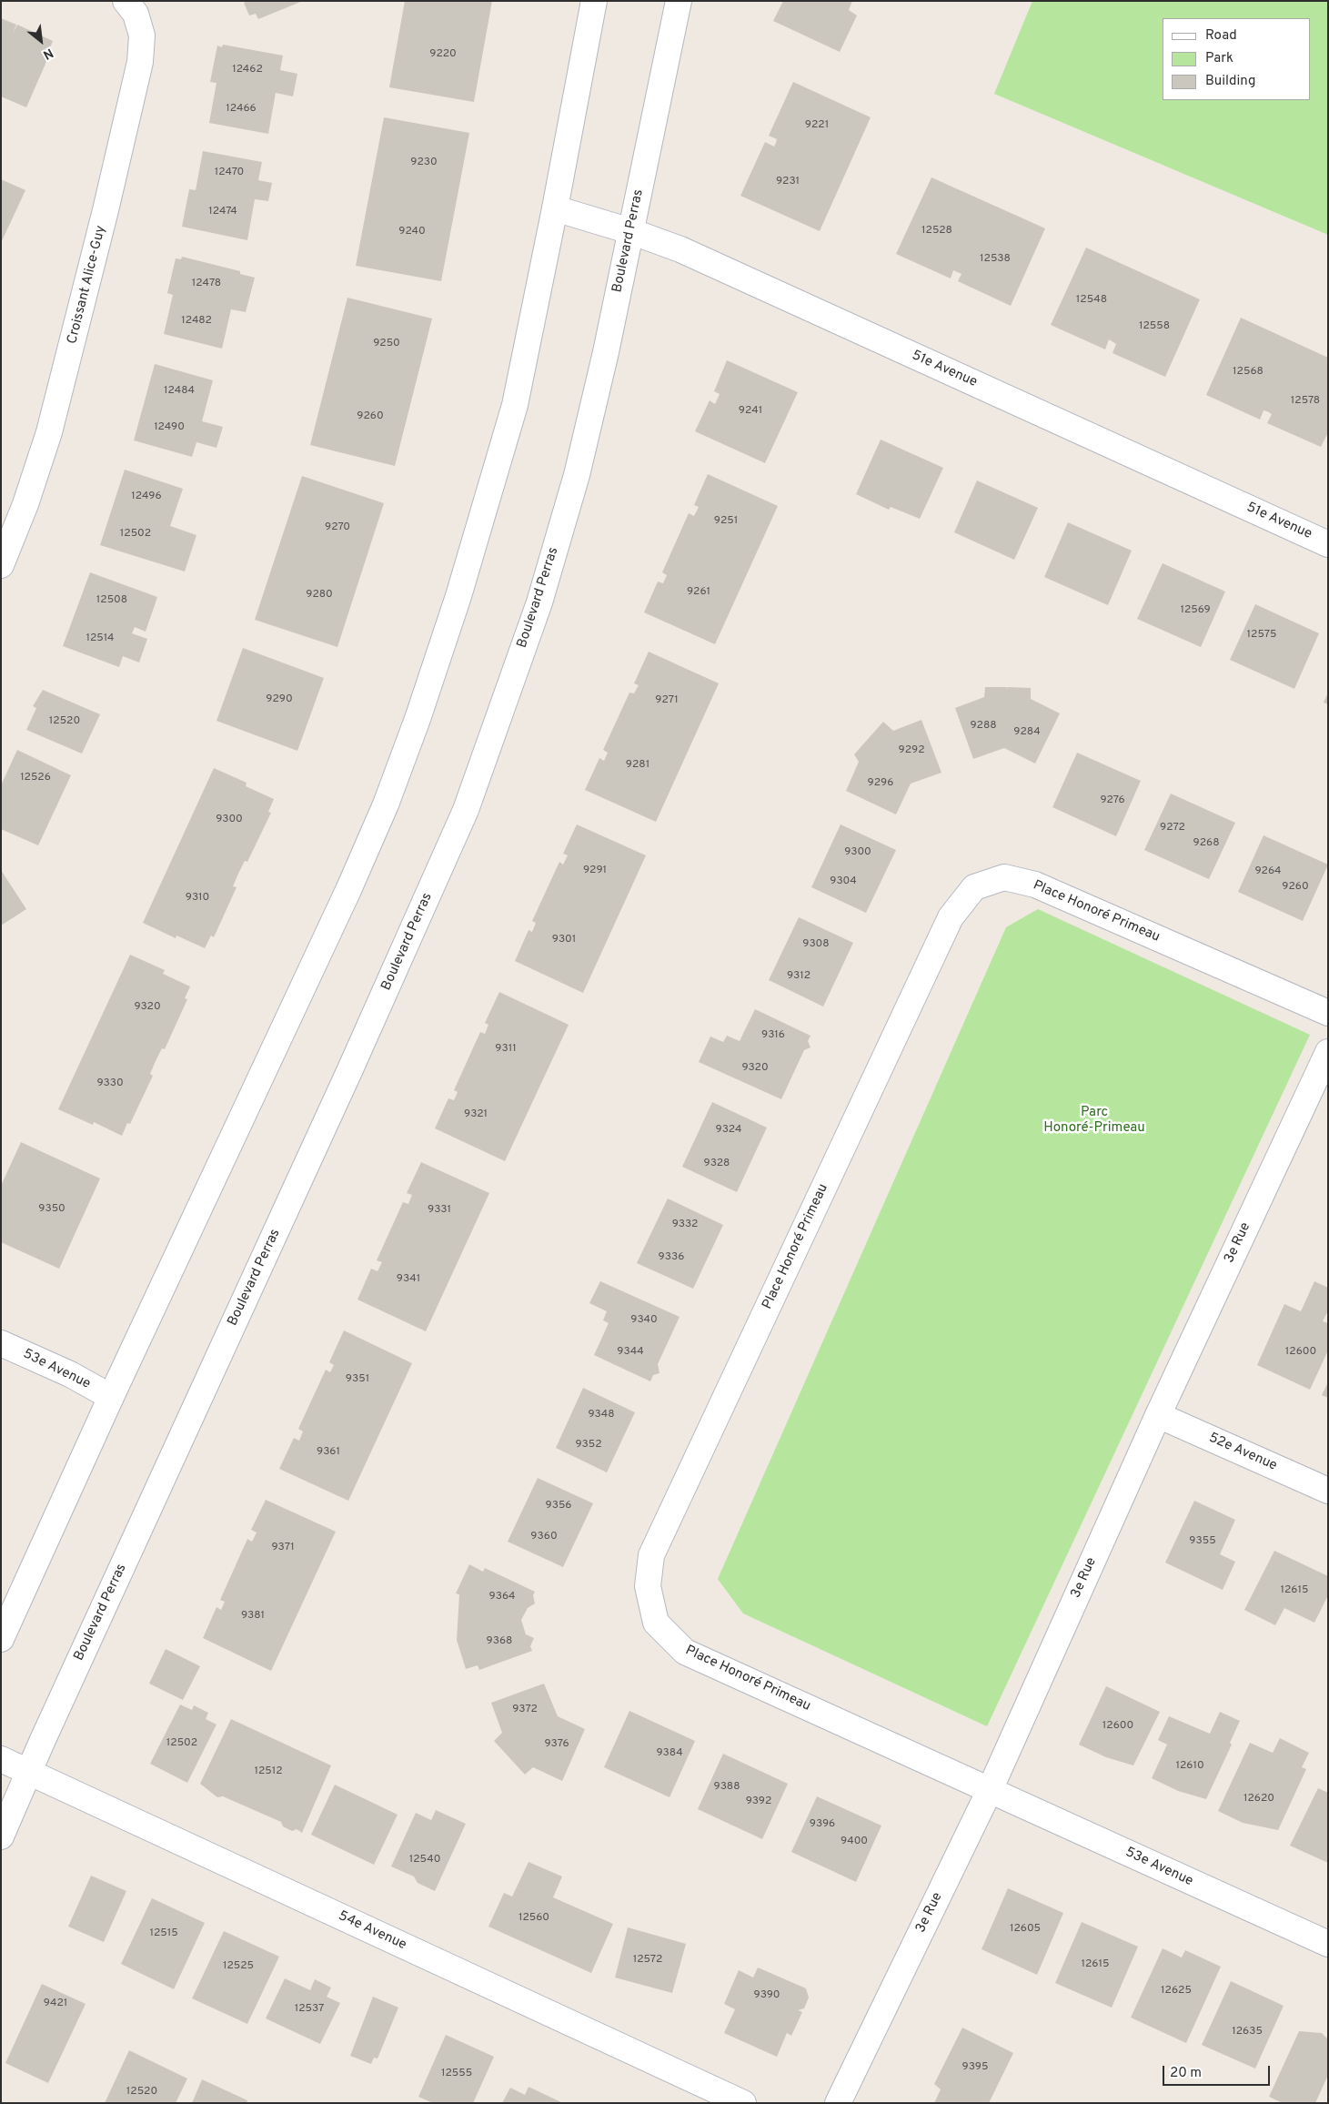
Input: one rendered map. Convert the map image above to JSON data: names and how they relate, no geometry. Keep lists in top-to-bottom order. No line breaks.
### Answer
{"streets":{"street":["Boulevard Perras","Croissant Alice-Guy","51e Avenue","Place Honoré Primeau","3e Rue","53e Avenue","52e Avenue","54e Avenue"]},"crossings":[["Boulevard Perras","51e Avenue"],["Boulevard Perras","54e Avenue"],["Place Honoré Primeau","3e Rue"],["Place Honoré Primeau","53e Avenue"],["3e Rue","53e Avenue"],["3e Rue","52e Avenue"]],"parks":["Parc Honoré-Primeau"],"house_numbers":["9220","12462","12466","9221","9230","12470","9231","12474","12528","9240","12538","12478","12548","12482","12558","9250","12568","12484","12578","9241","9260","12490","12496","9251","9270","12502","9261","9280","12508","12569","12575","12514","9290","9271","12520","9288","9284","9292","9281","12526","9296","9276","9300","9272","9268","9300","9291","9264","9304","9260","9310","9301","9308","9312","9320","9316","9311","9320","9330","9321","9324","9328","9350","9331","9332","9336","9341","9340","9344","12600","9351","9348","9352","9361","9356","9360","9355","9371","12615","9364","9381","9368","9372","12600","12502","9376","9384","12610","12512","9388","12620","9392","9396","9400","12540","12560","12605","12515","12572","12615","12525","12625","9390","9421","12537","12635","9395","12555","12520"],"legend":["Road","Park","Building"],"scale_bar":"20 m","north":"bottom right"}
